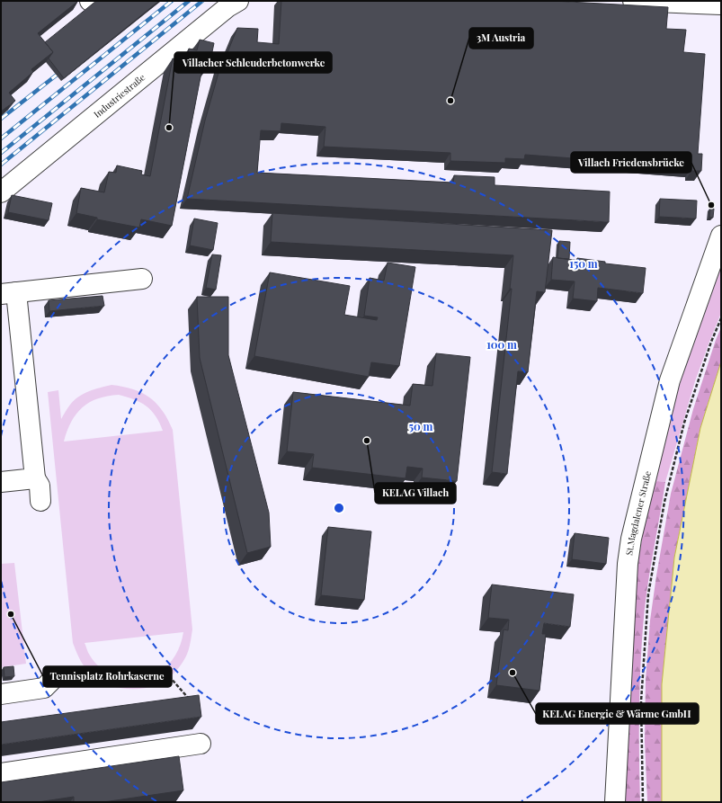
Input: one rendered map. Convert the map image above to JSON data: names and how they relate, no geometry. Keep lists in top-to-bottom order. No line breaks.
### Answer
{"streets":{"street":["Industriestraße","St.Magdalener Straße"]},"places":["3M Austria","Villacher Schleuderbetonwerke","Villach Friedensbrücke","KELAG Villach","Tennisplatz Rohrkaserne","KELAG Energie & Wärme GmbH"],"rings":["150 m","100 m","50 m"]}
